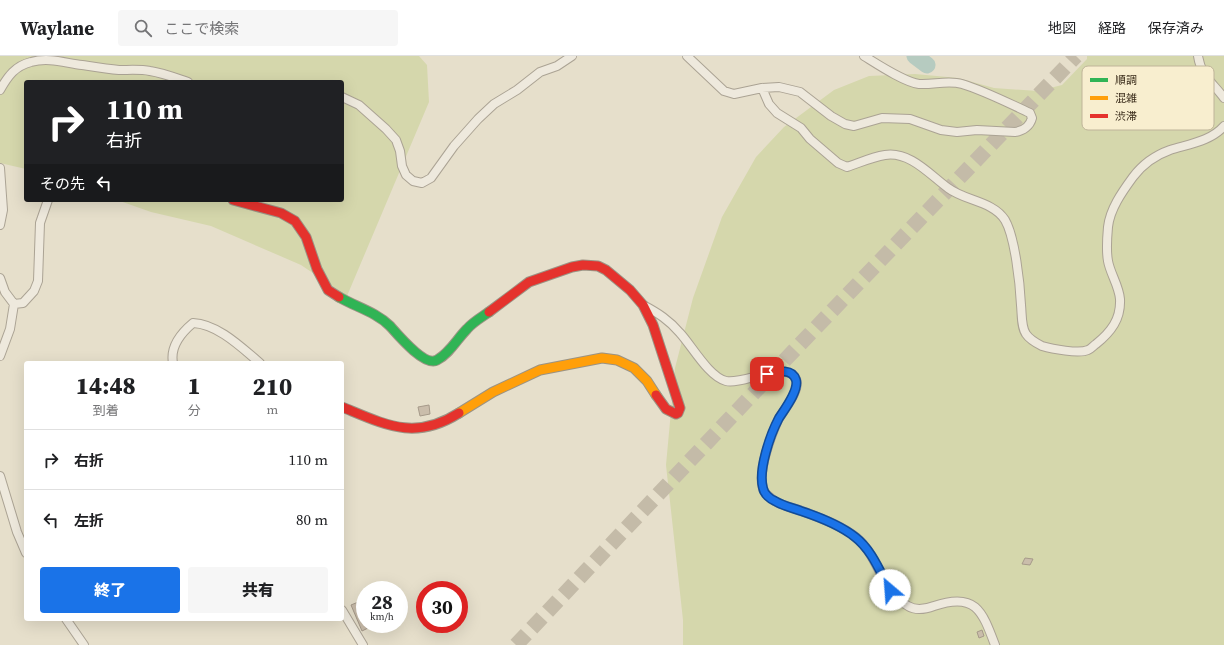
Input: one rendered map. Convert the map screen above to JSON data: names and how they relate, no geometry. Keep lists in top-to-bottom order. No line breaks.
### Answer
{"legend":["順調","混雑","渋滞"],"page":{"header":"Waylane","search":"ここで検索","nav":["地図","経路","保存済み"],"turn":["110 m","右折"],"then":"その先","eta":["14:48","到着","1","分","210","m"],"list":[{"name":"右折","value":"110 m"},{"name":"左折","value":"80 m"}],"buttons":["終了","共有"],"speed":"28 km/h","limit":"30"}}
